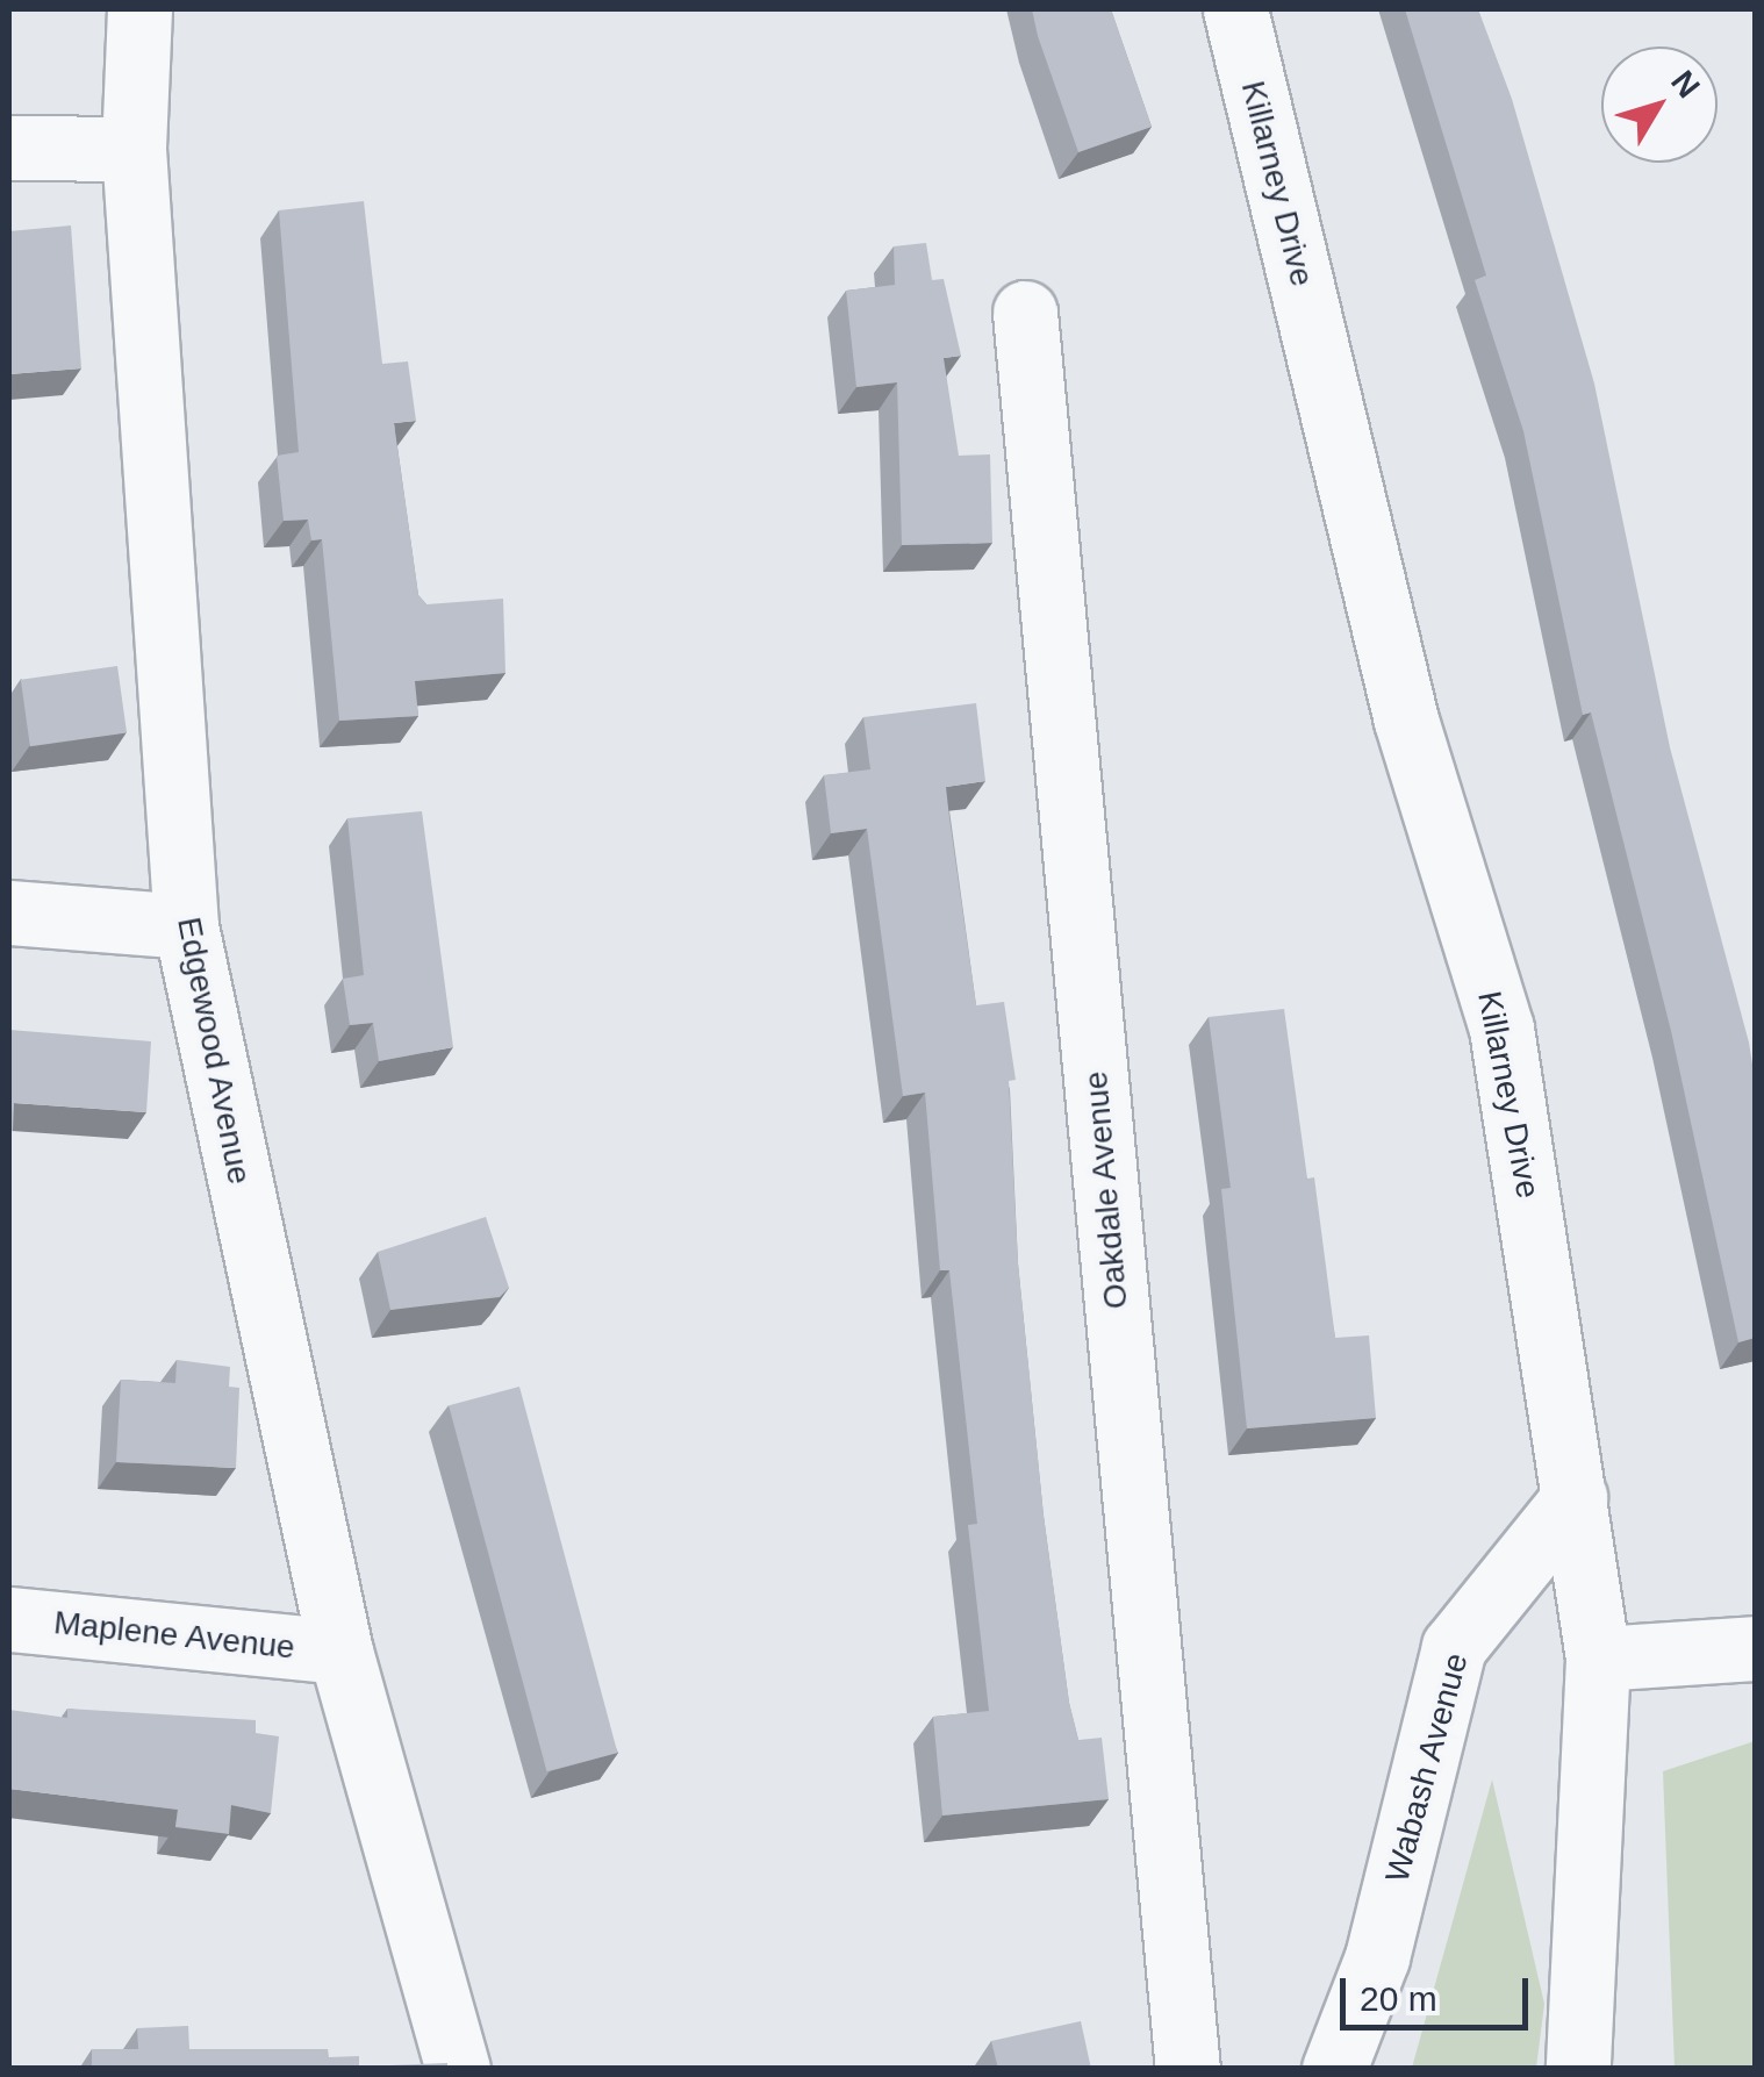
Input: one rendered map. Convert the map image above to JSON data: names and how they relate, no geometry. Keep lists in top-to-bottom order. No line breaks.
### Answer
{"streets":{"street":["Killarney Drive","Edgewood Avenue","Oakdale Avenue","Maplene Avenue","Wabash Avenue"]},"crossings":[["Killarney Drive","Wabash Avenue"],["Edgewood Avenue","Maplene Avenue"]],"scale_bar":"20 m","north":"top right"}
